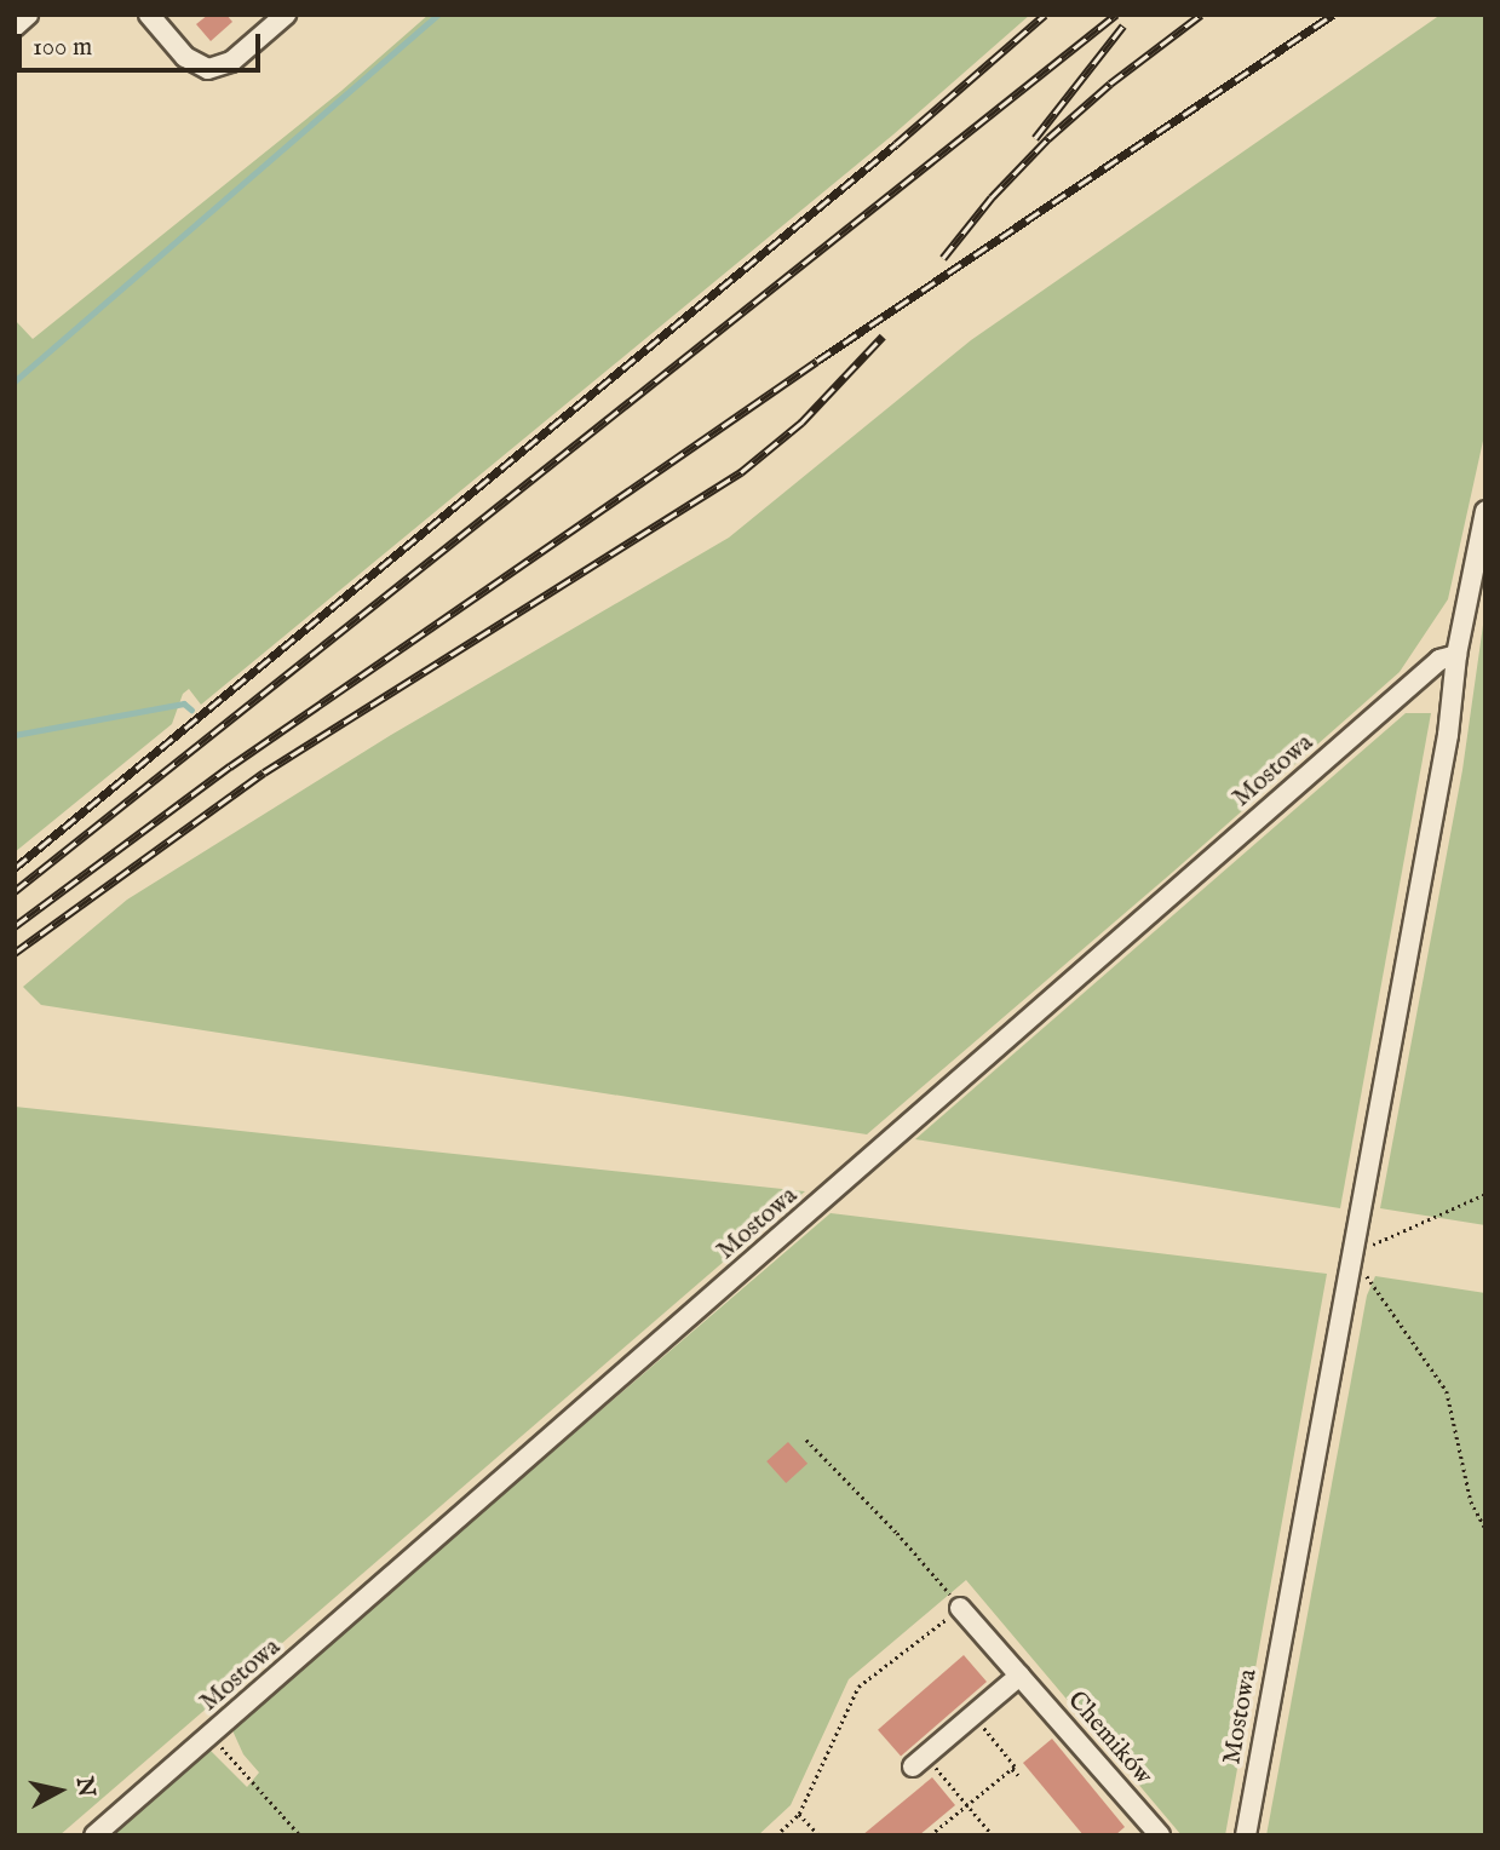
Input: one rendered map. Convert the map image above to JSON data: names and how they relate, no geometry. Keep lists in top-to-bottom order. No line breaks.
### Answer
{"streets":{"street":["Mostowa","Chemików"]},"scale_bar":"100 m","north":"right"}
